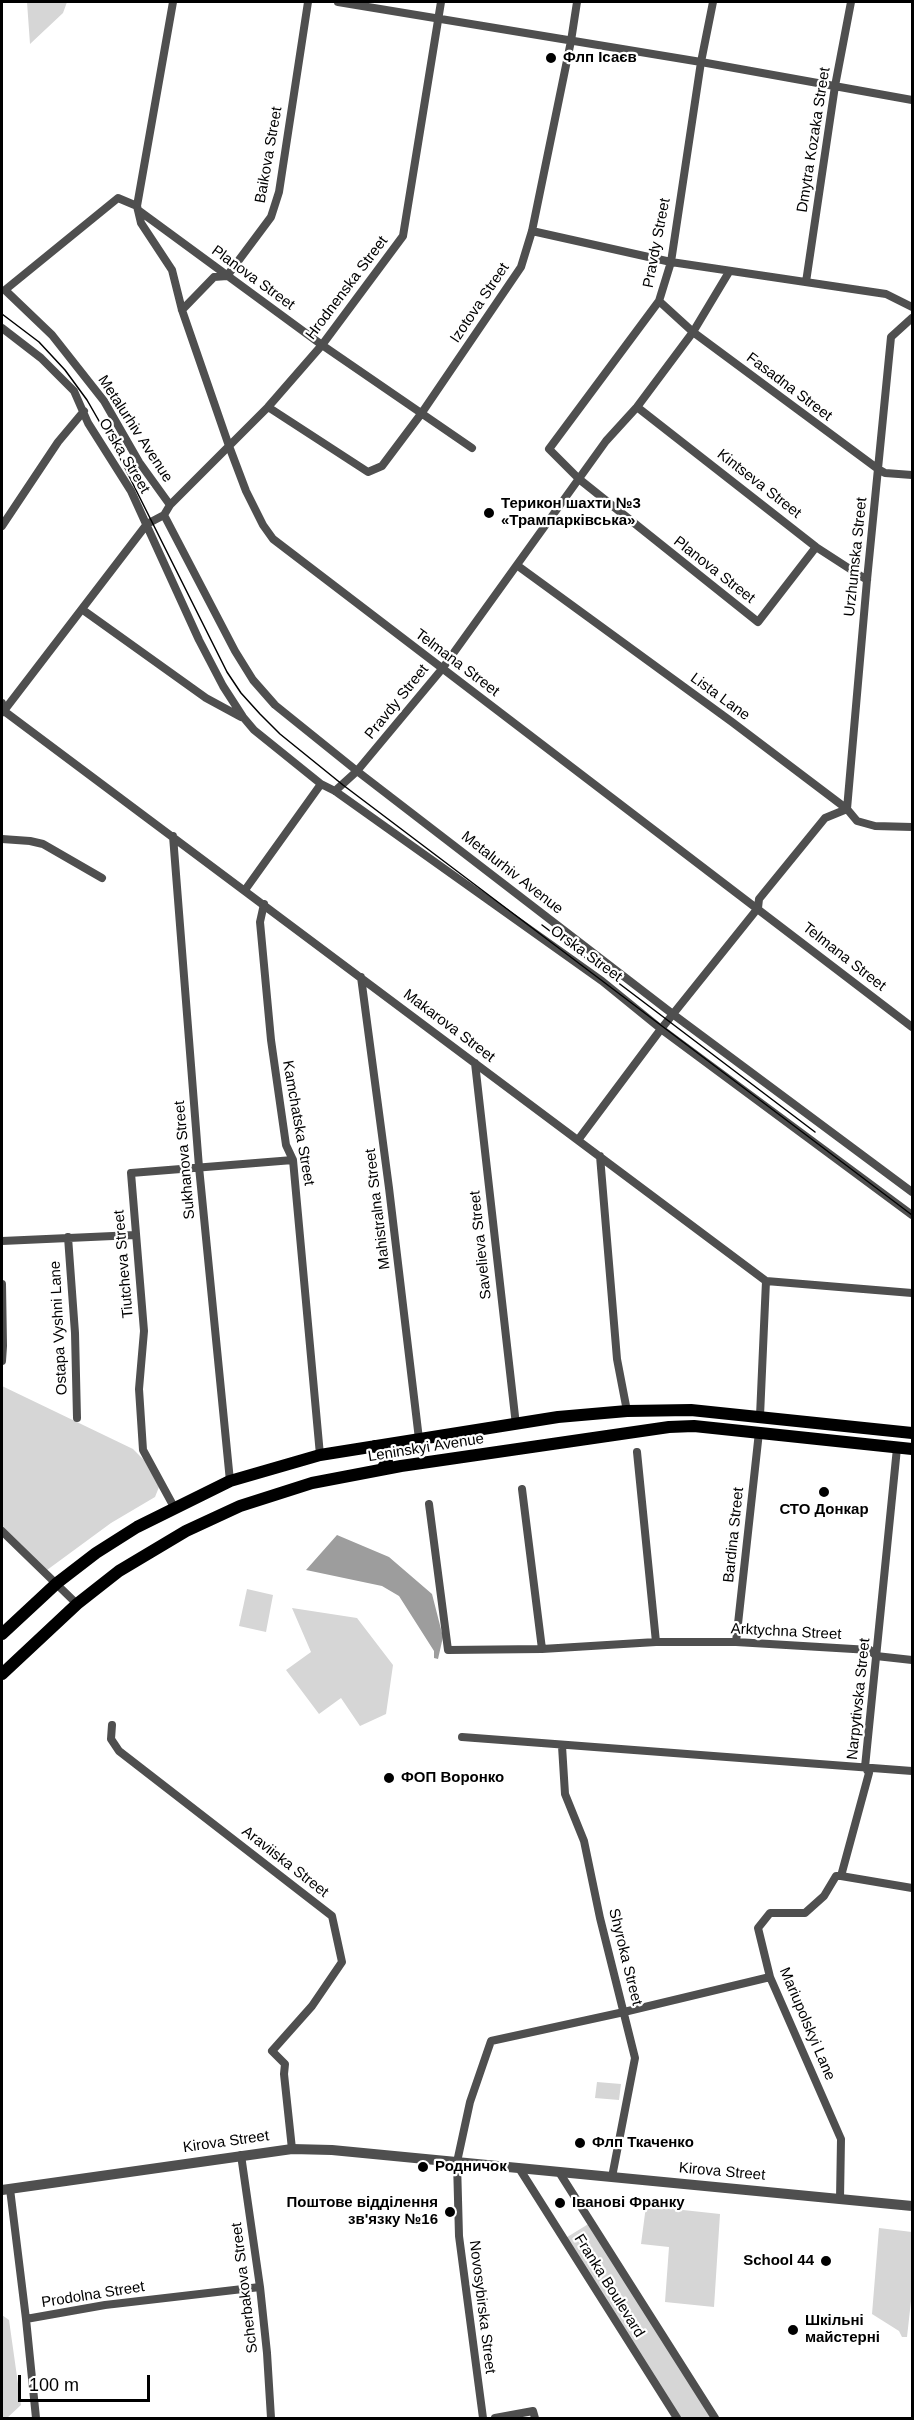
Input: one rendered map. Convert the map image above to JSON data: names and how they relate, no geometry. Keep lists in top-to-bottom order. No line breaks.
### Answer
{"streets":{"main road":["Leninskyi Avenue"],"street":["Dmytra Kozaka Street","Baikova Street","Pravdy Street","Planova Street","Hrodnenska Street","Izotova Street","Fasadna Street","Metalurhiv Avenue","Orska Street","Kintseva Street","Urzhumska Street","Telmana Street","Lista Lane","Makarova Street","Kamchatska Street","Sukhanova Street","Mahistralna Street","Savelieva Street","Tiutcheva Street","Ostapa Vyshni Lane","Bardina Street","Arktychna Street","Narpytivska Street","Araviiska Street","Shyroka Street","Mariupolskyi Lane","Kirova Street","Franka Boulevard","Scherbakova Street","Prodolna Street","Novosybirska Street"]},"crossings":[["Baikova Street","Planova Street"],["Baikova Street","Telmana Street"],["Pravdy Street","Planova Street"],["Pravdy Street","Fasadna Street"],["Pravdy Street","Metalurhiv Avenue"],["Pravdy Street","Orska Street"],["Pravdy Street","Kintseva Street"],["Pravdy Street","Telmana Street"],["Pravdy Street","Lista Lane"],["Planova Street","Hrodnenska Street"],["Planova Street","Izotova Street"],["Planova Street","Metalurhiv Avenue"],["Planova Street","Kintseva Street"],["Planova Street","Telmana Street"],["Hrodnenska Street","Izotova Street"],["Hrodnenska Street","Metalurhiv Avenue"],["Hrodnenska Street","Telmana Street"],["Fasadna Street","Urzhumska Street"],["Metalurhiv Avenue","Telmana Street"],["Kintseva Street","Urzhumska Street"],["Urzhumska Street","Lista Lane"],["Makarova Street","Kamchatska Street"],["Makarova Street","Sukhanova Street"],["Makarova Street","Mahistralna Street"],["Makarova Street","Savelieva Street"],["Kamchatska Street","Tiutcheva Street"],["Kamchatska Street","Leninskyi Avenue"],["Sukhanova Street","Tiutcheva Street"],["Sukhanova Street","Leninskyi Avenue"],["Mahistralna Street","Leninskyi Avenue"],["Savelieva Street","Leninskyi Avenue"],["Tiutcheva Street","Leninskyi Avenue"],["Leninskyi Avenue","Bardina Street"],["Leninskyi Avenue","Narpytivska Street"],["Bardina Street","Arktychna Street"],["Arktychna Street","Narpytivska Street"],["Narpytivska Street","Mariupolskyi Lane"],["Araviiska Street","Kirova Street"],["Shyroka Street","Kirova Street"],["Mariupolskyi Lane","Kirova Street"],["Kirova Street","Franka Boulevard"],["Kirova Street","Scherbakova Street"],["Kirova Street","Prodolna Street"],["Kirova Street","Novosybirska Street"],["Scherbakova Street","Prodolna Street"]],"places":["Флп Ісаєв","Терикон шахти №3 «Трампарківська»","СТО Донкар","ФОП Воронко","Флп Ткаченко","Родничок","Іванові Франку","Поштове відділення зв'язку №16","School 44","Шкільні майстерні"],"scale_bar":"100 m"}
